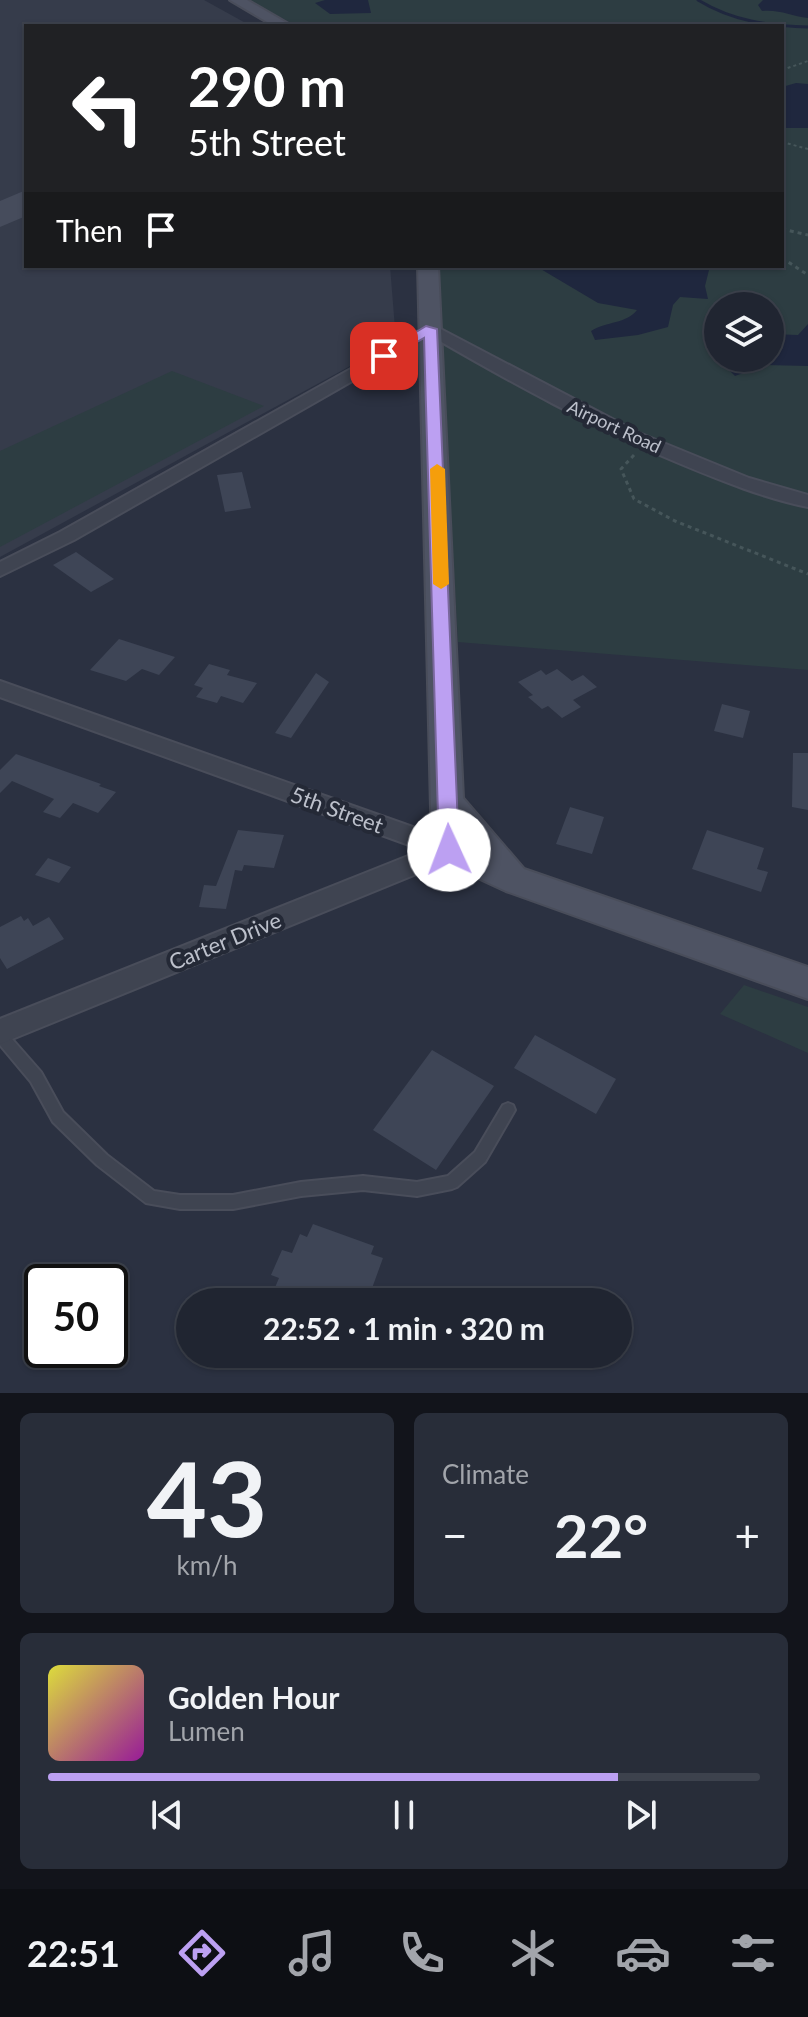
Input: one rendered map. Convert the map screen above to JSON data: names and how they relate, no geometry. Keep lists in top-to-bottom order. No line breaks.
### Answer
{"streets":{"main road":["5th Street"],"street":["Airport Road","Carter Drive"]},"crossings":[["5th Street","Carter Drive"]],"page":{"turn":["290 m","5th Street"],"then":"Then","limit":"50","trip":"22:52 · 1 min · 320 m","tile":[["43","km/h"],"Climate"],"heat":["−","22°","+"],"song":["Golden Hour","Lumen"],"tabs":"22:51"}}
